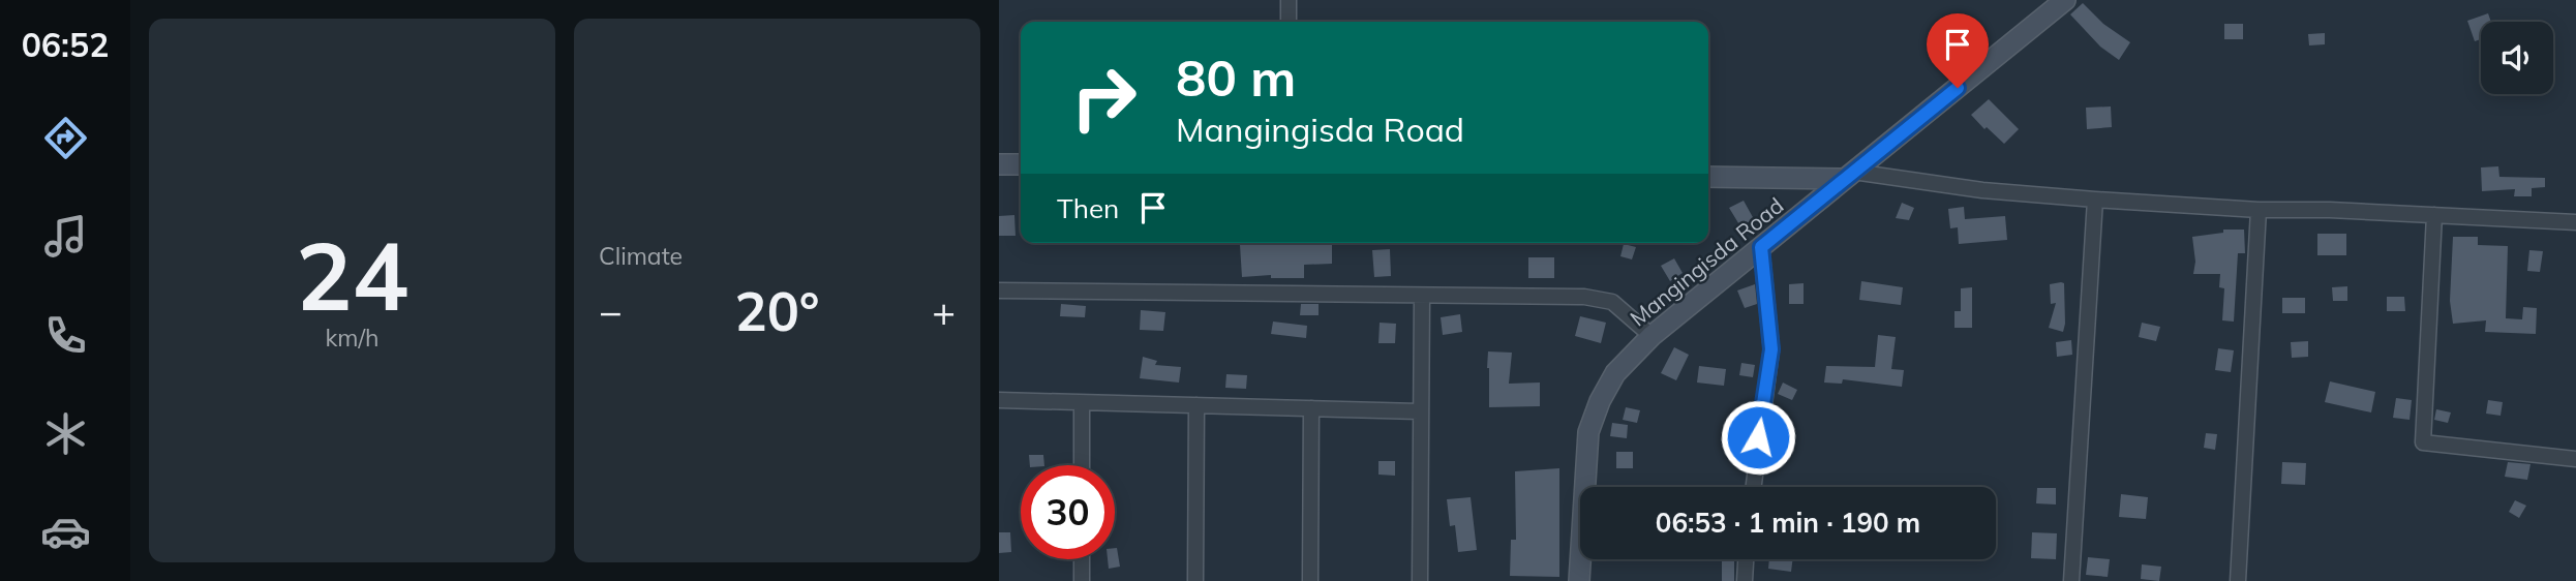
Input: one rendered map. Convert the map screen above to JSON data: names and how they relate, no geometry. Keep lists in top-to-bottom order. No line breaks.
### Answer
{"streets":{"street":["Mangingisda Road"]},"page":{"tabs":"06:52","tile":[["24","km/h"],"Climate"],"turn":["80 m","Mangingisda Road"],"then":"Then","heat":["−","20°","+"],"limit":"30","trip":"06:53 · 1 min · 190 m"}}
